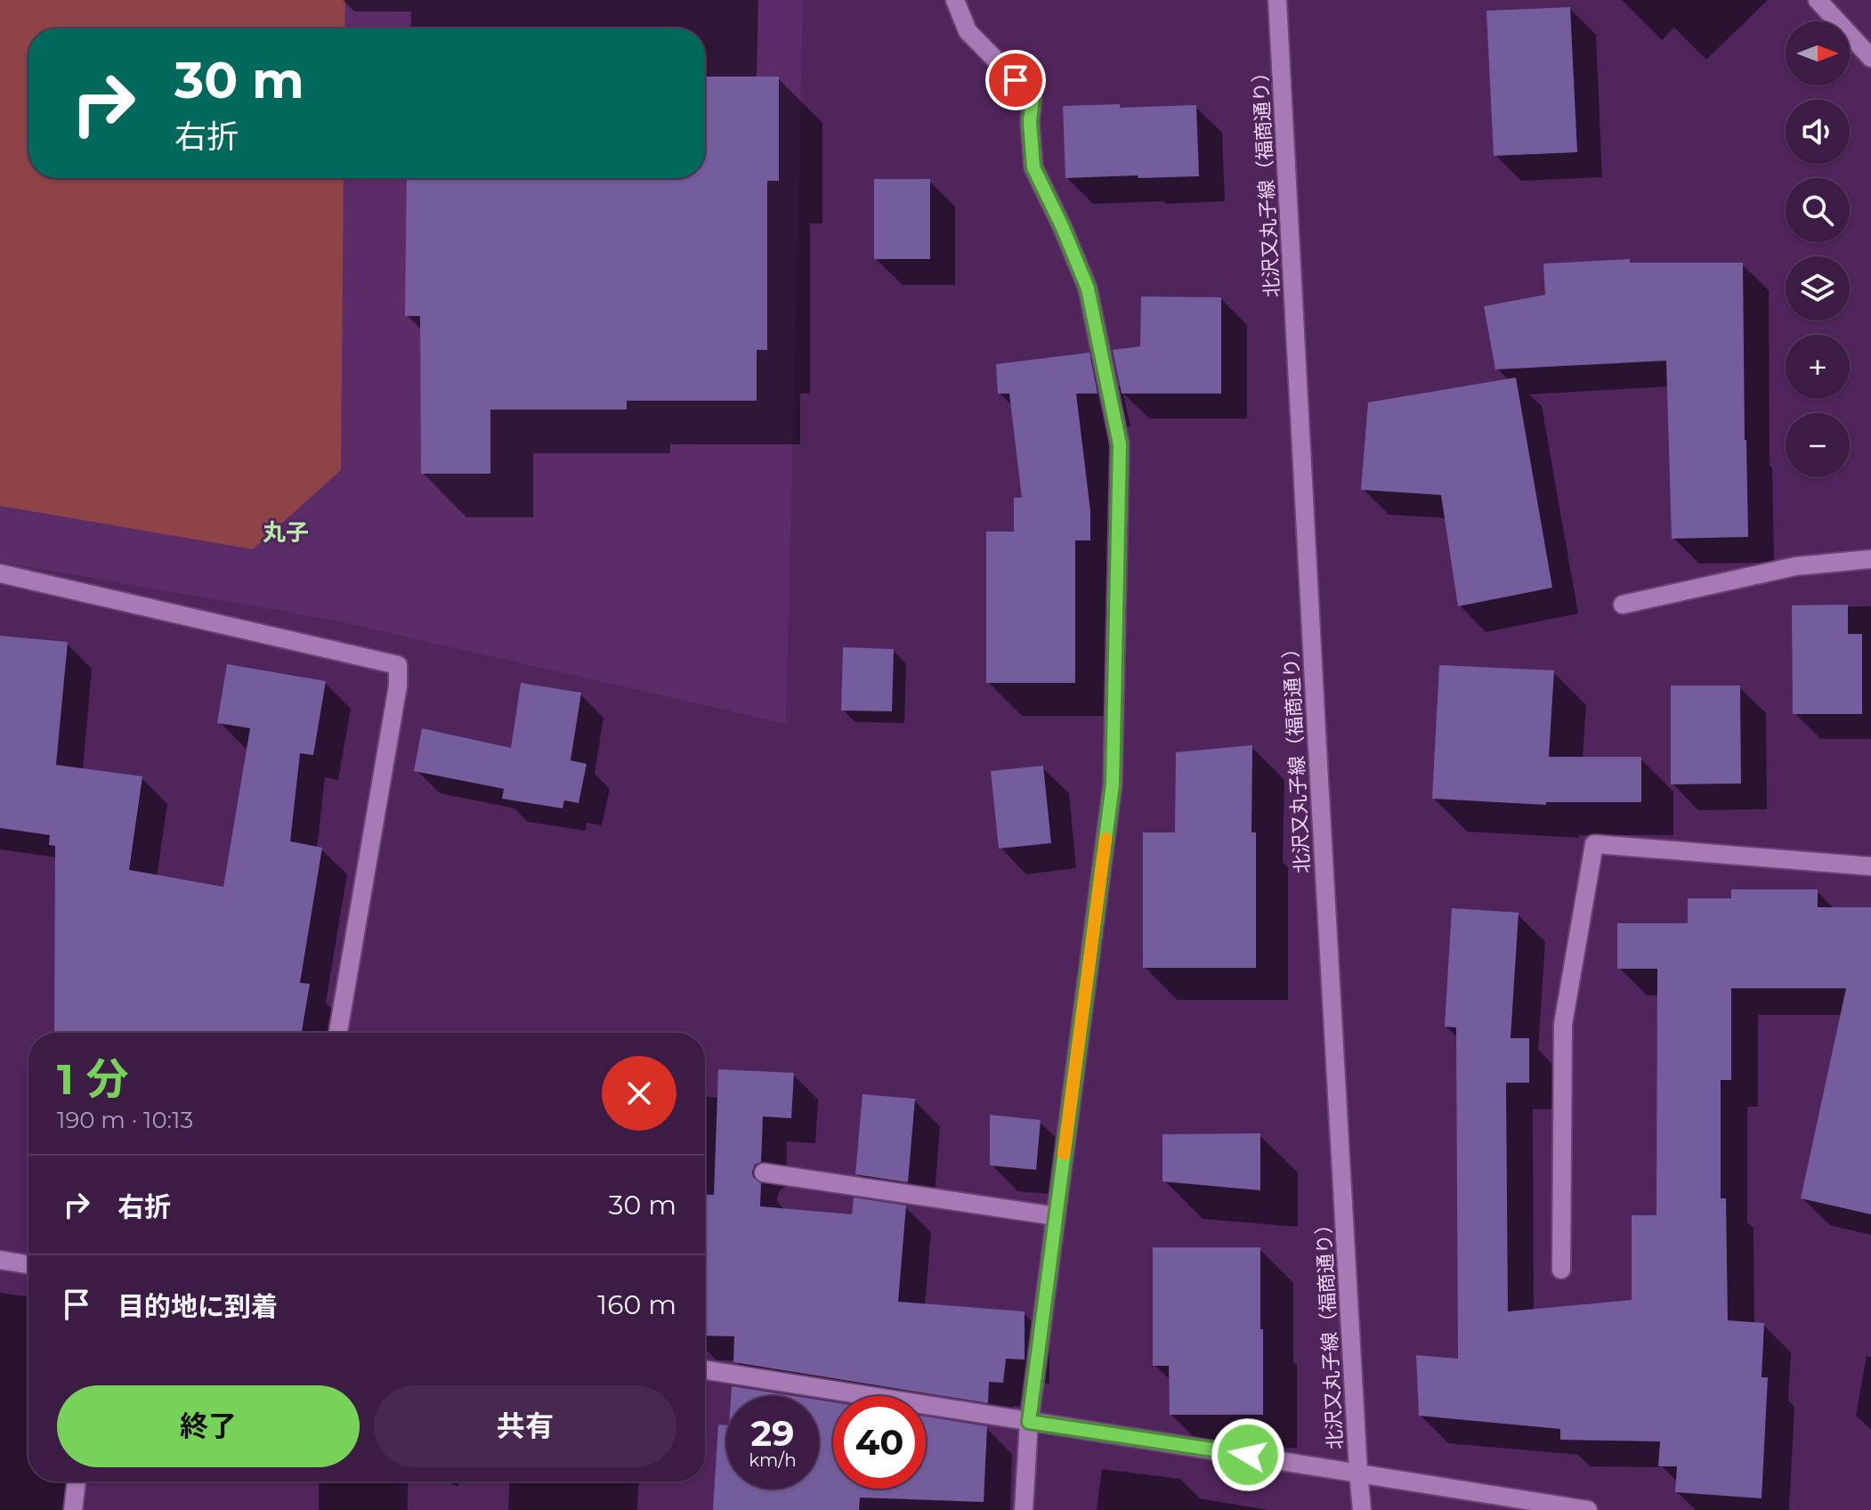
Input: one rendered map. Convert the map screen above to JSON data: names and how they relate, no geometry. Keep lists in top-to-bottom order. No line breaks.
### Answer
{"streets":{"street":["北沢又丸子線（福商通り）"]},"districts":["丸子"],"north":"right","page":{"map_buttons":["+","−"],"turn":["30 m","右折"],"heading":["1 分","190 m · 10:13"],"list":[{"name":"右折","value":"30 m"},{"name":"目的地に到着","value":"160 m"}],"buttons":["終了","共有"],"speed":"29 km/h","limit":"40"}}
